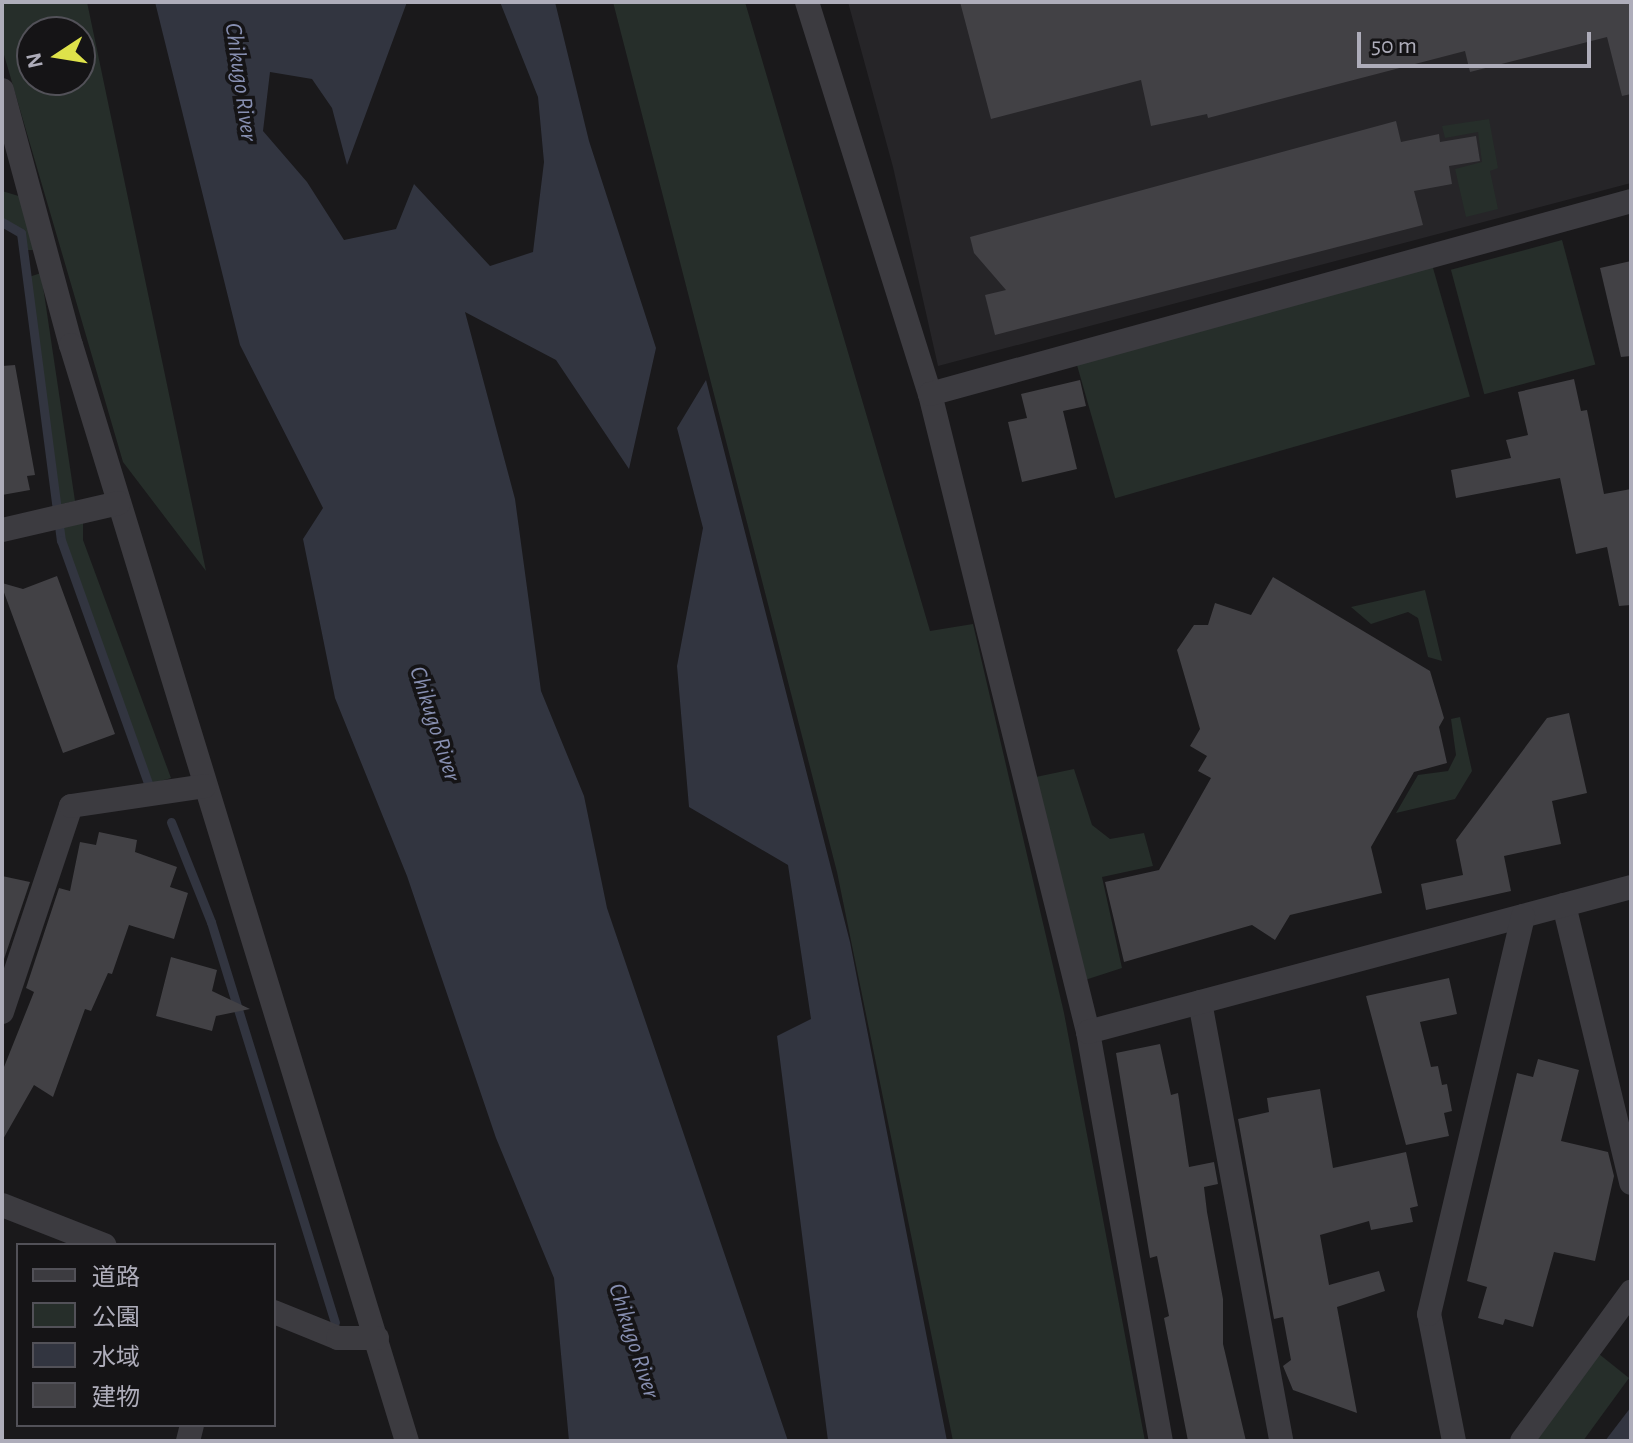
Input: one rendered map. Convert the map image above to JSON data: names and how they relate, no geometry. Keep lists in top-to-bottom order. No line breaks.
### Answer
{"water":["Chikugo River"],"legend":["道路","公園","水域","建物"],"scale_bar":"50 m","north":"left"}
